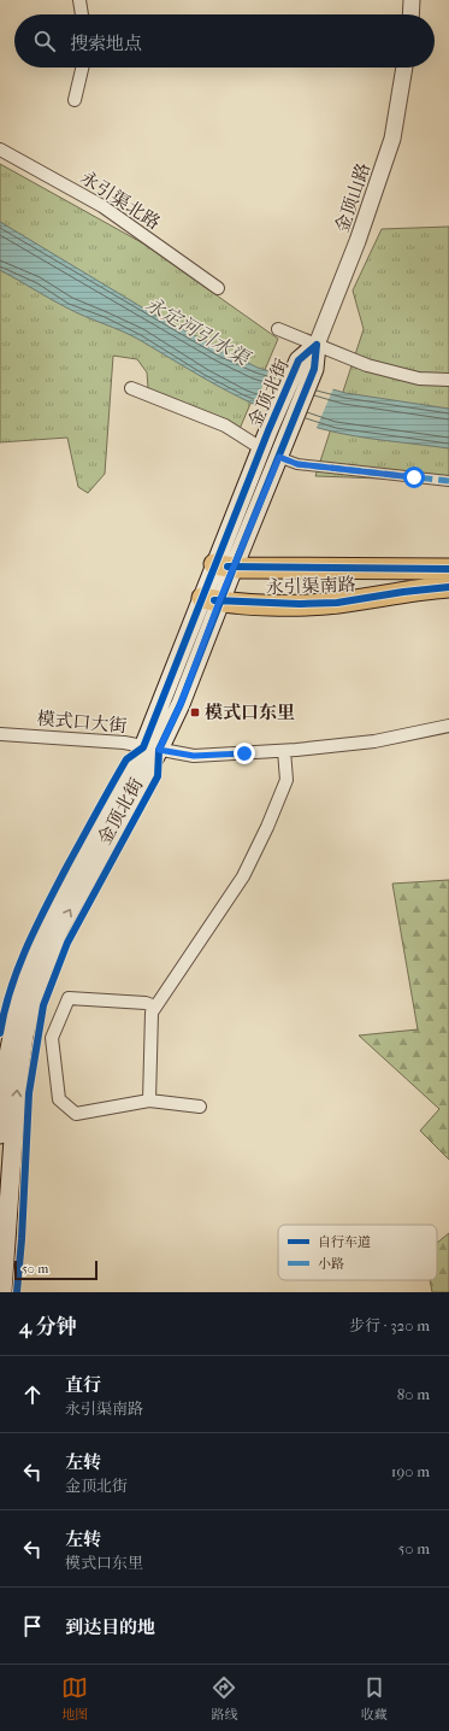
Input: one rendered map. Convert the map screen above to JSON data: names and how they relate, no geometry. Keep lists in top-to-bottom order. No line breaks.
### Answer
{"streets":{"main road":["金顶北街","永引渠南路"],"street":["金顶山路","永引渠北路","模式口大街"]},"crossings":[["金顶山路","金顶北街"],["金顶北街","永引渠南路"],["金顶北街","模式口大街"]],"water":["永定河引水渠"],"places":{"transit":["模式口东里"]},"legend":["自行车道","小路"],"scale_bar":"50 m","page":{"search":"搜索地点","scale":"50 m","heading":["4 分钟","步行 · 320 m"],"list":[["直行","永引渠南路","80 m"],["左转","金顶北街","190 m"],["左转","模式口东里","50 m"],"到达目的地"],"nav":["地图","路线","收藏"]}}
